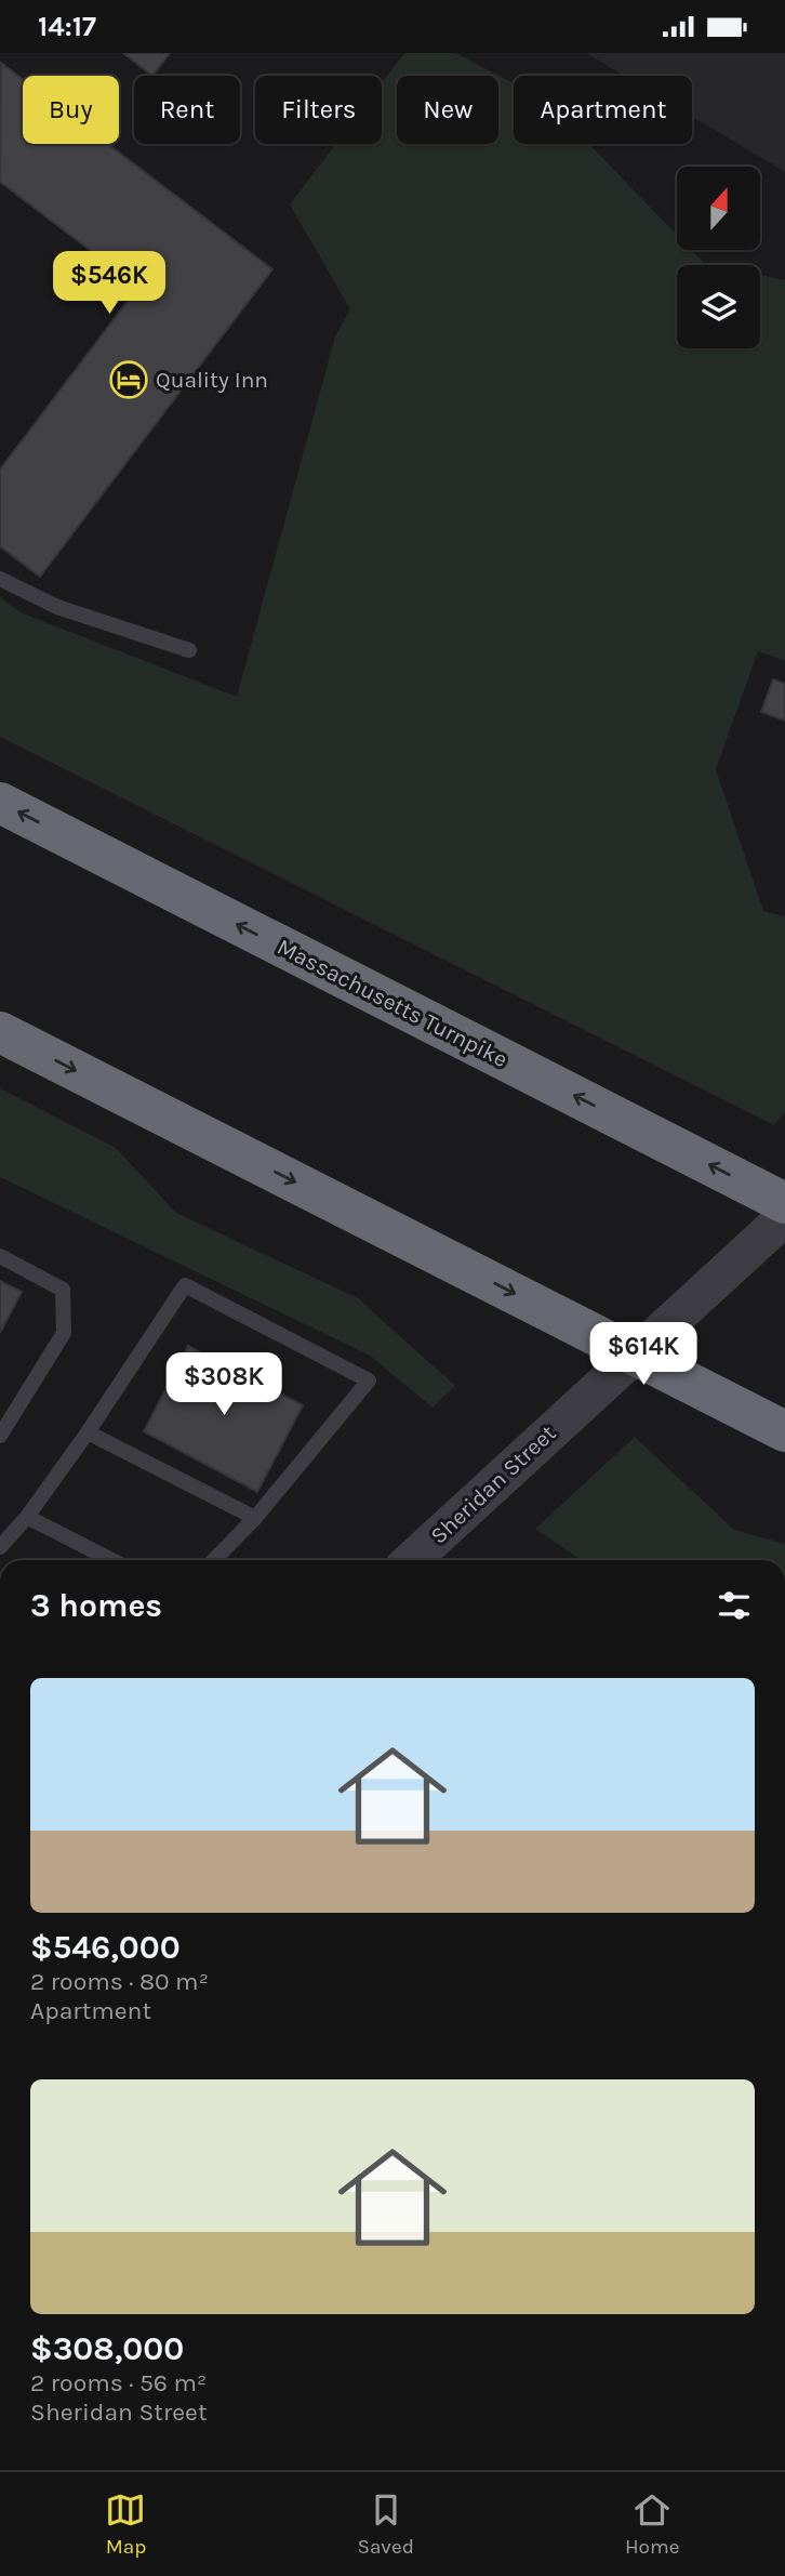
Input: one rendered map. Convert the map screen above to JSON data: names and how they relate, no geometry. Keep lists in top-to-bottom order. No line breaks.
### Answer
{"streets":{"highway":["Massachusetts Turnpike"],"street":["Sheridan Street"]},"places":{"hotel":["Quality Inn"]},"north":"top","page":{"status":"14:17","chip":["Buy","Rent","Filters","New","Apartment"],"price":["$546K","$614K","$308K"],"heading":"3 homes","list":[{"name":"$546,000","note":"2 rooms · 80 m² · Apartment"},{"name":"$308,000","note":"2 rooms · 56 m² · Sheridan Street"}],"tabs":["Map","Saved","Home"]}}
